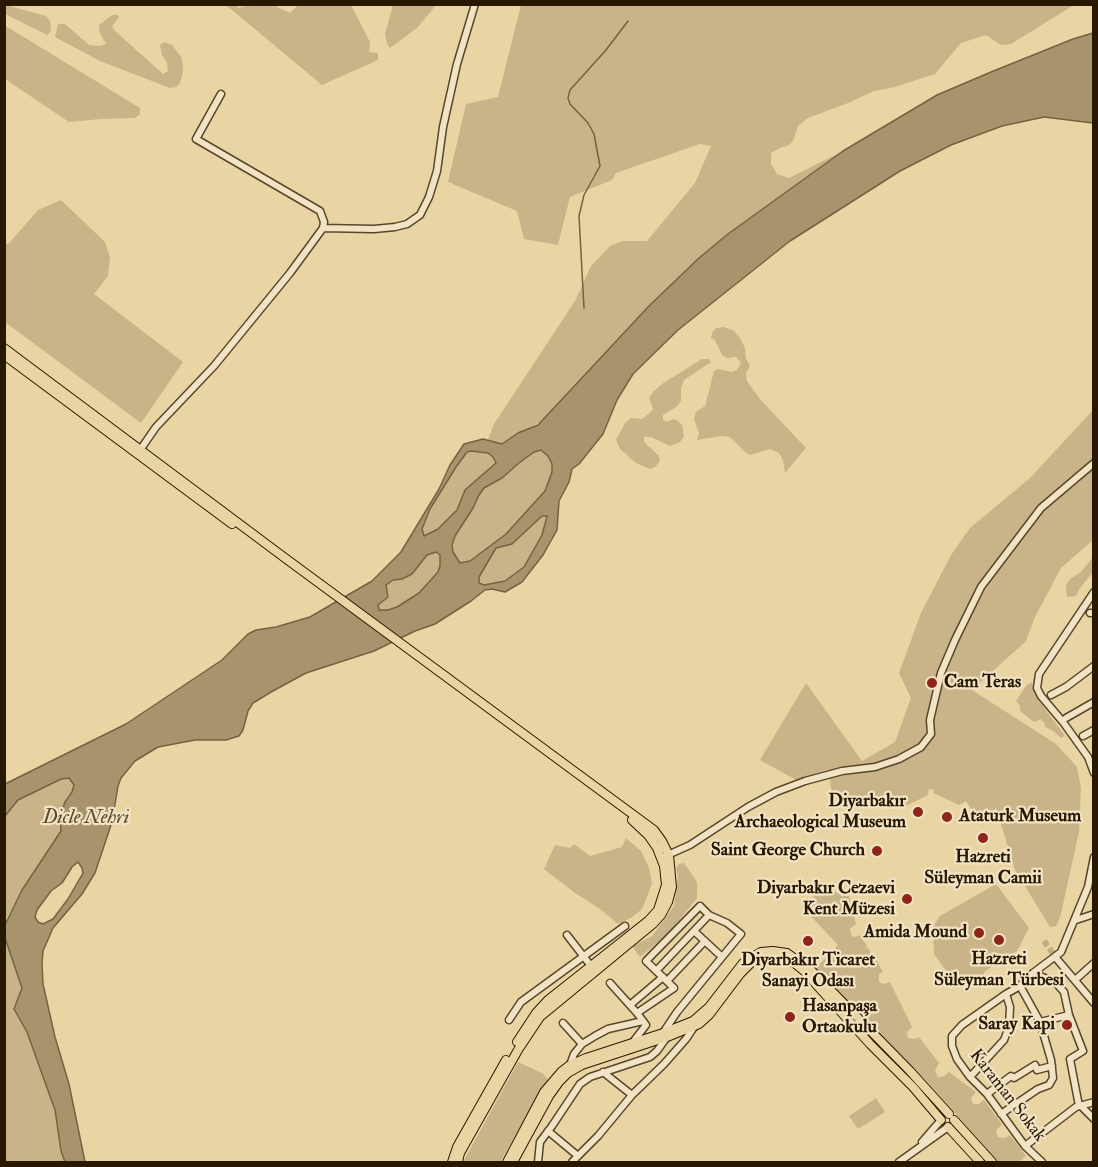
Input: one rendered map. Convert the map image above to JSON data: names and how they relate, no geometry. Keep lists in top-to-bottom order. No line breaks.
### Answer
{"streets":{"street":["Karaman Sokak"]},"water":["Dicle Nehri"],"places":["Cam Teras","Diyarbakır Archaeological Museum","Ataturk Museum","Hazreti Süleyman Camii","Saint George Church","Diyarbakır Cezaevi Kent Müzesi","Amida Mound","Hazreti Süleyman Türbesi","Diyarbakır Ticaret Sanayi Odası","Hasanpaşa Ortaokulu","Saray Kapi"]}
